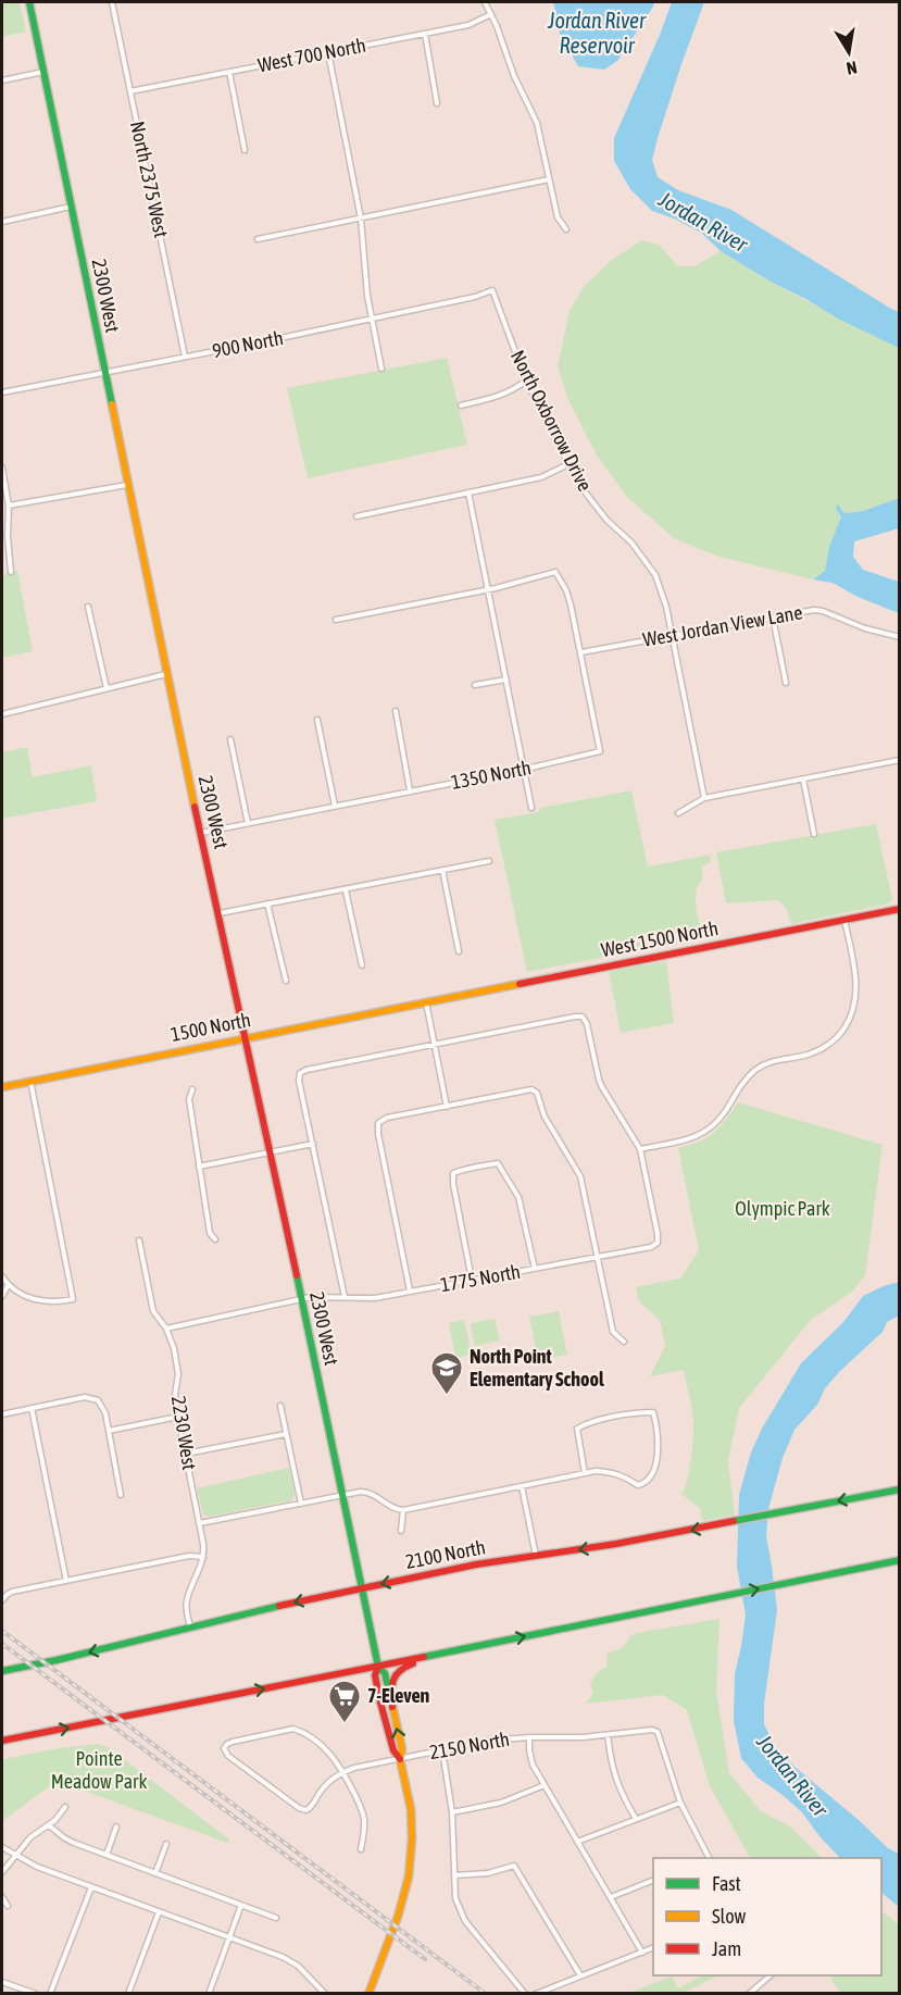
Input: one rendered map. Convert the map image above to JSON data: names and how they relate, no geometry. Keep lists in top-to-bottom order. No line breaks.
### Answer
{"streets":{"main road":["2300 West","West 1500 North","1500 North","2100 North"],"street":["West 700 North","North 2375 West","900 North","North Oxborrow Drive","West Jordan View Lane","1350 North","1775 North","2230 West","2150 North"]},"crossings":[["West 700 North","North 2375 West"],["North 2375 West","900 North"],["2300 West","900 North"],["2300 West","1350 North"],["2300 West","1500 North"],["2300 West","1775 North"],["2300 West","2100 North"],["900 North","North Oxborrow Drive"],["North Oxborrow Drive","West Jordan View Lane"],["West Jordan View Lane","1350 North"],["West 1500 North","1500 North"],["1775 North","2230 West"],["2230 West","2100 North"]],"one_way":["2100 North"],"water":["Jordan River Reservoir","Jordan River"],"parks":["Olympic Park","Pointe Meadow Park"],"places":{"school or university":["North Point Elementary School"],"supermarket":["7-Eleven"]},"legend":["Fast","Slow","Jam"],"north":"bottom"}
